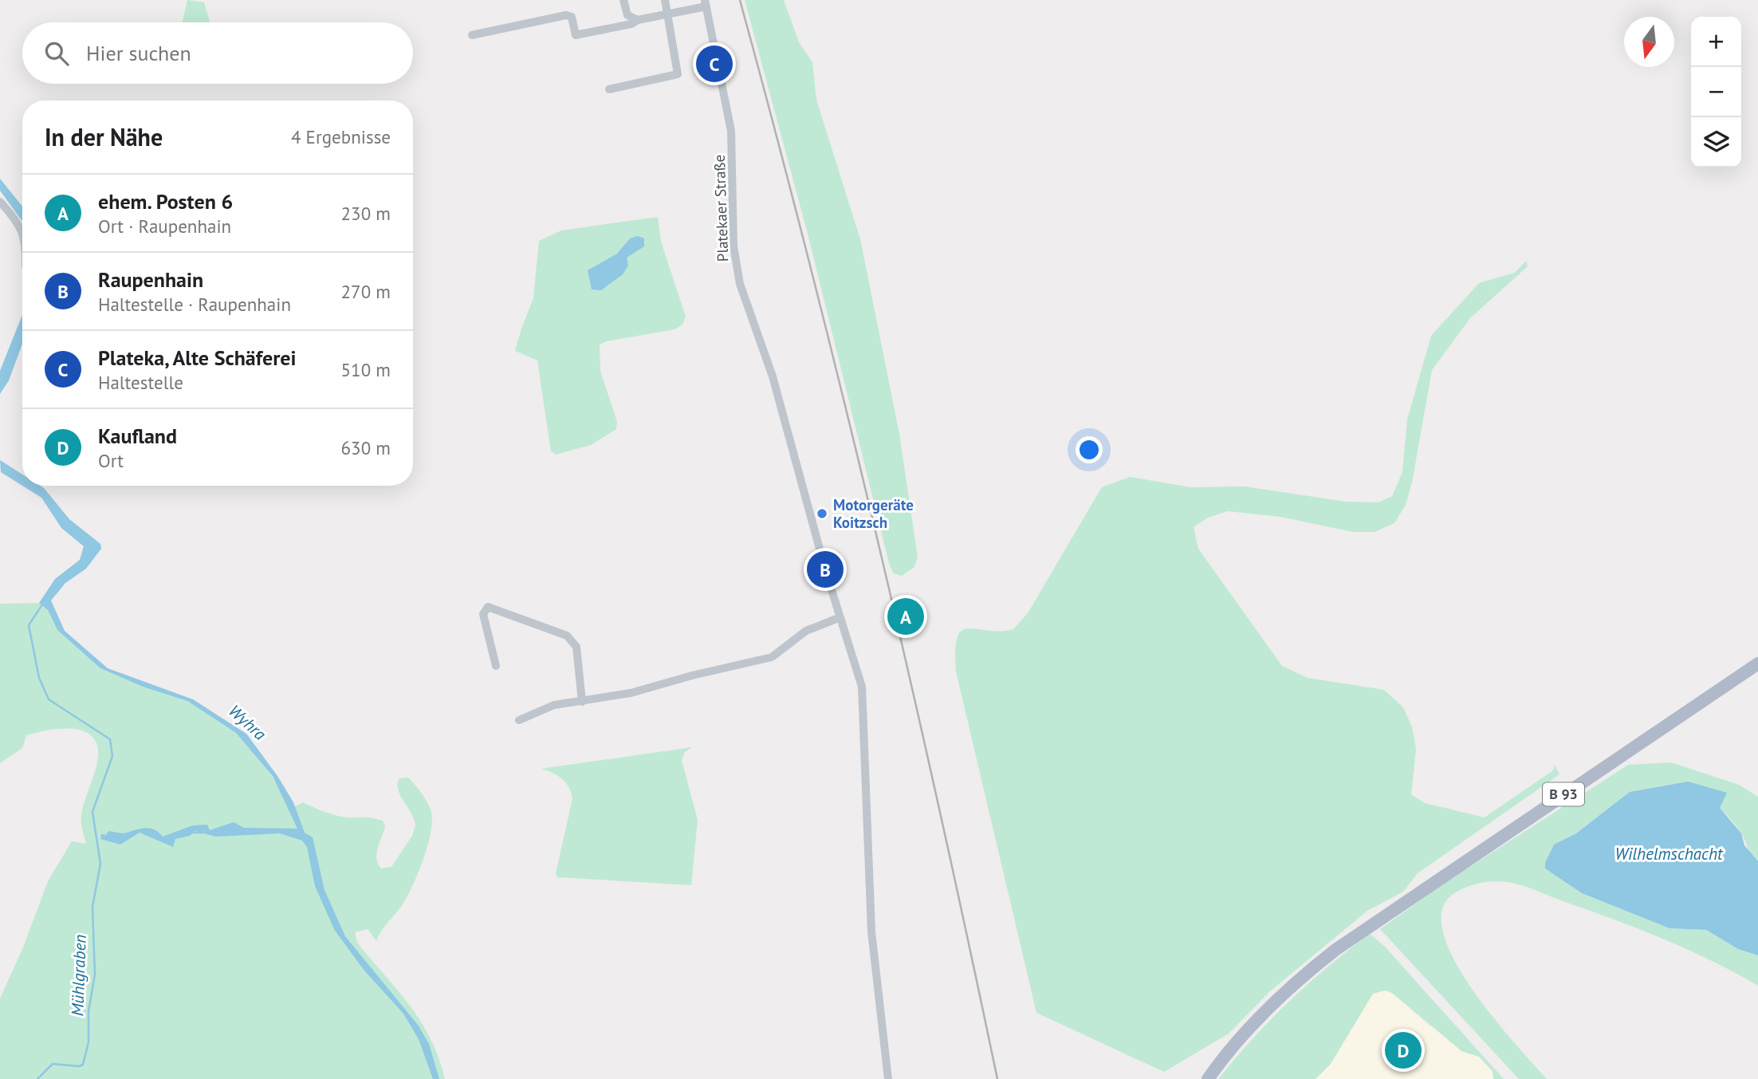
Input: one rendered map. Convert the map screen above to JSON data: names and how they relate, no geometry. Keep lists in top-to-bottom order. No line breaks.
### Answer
{"streets":{"main road":["B 93"],"street":["Platekaer Straße"]},"water":["Wyhra","Wilhelmschacht","Mühlgraben"],"places":["Motorgeräte Koitzsch"],"north":"bottom","page":{"map_buttons":["+","−"],"search":"Hier suchen","pins":["C","B","A","D"],"heading":["In der Nähe","4 Ergebnisse"],"list":[{"mark":"A","name":"ehem. Posten 6","note":"Ort · Raupenhain","value":"230 m"},{"mark":"B","name":"Raupenhain","note":"Haltestelle · Raupenhain","value":"270 m"},{"mark":"C","name":"Plateka, Alte Schäferei","note":"Haltestelle","value":"510 m"},{"mark":"D","name":"Kaufland","note":"Ort","value":"630 m"}]}}
